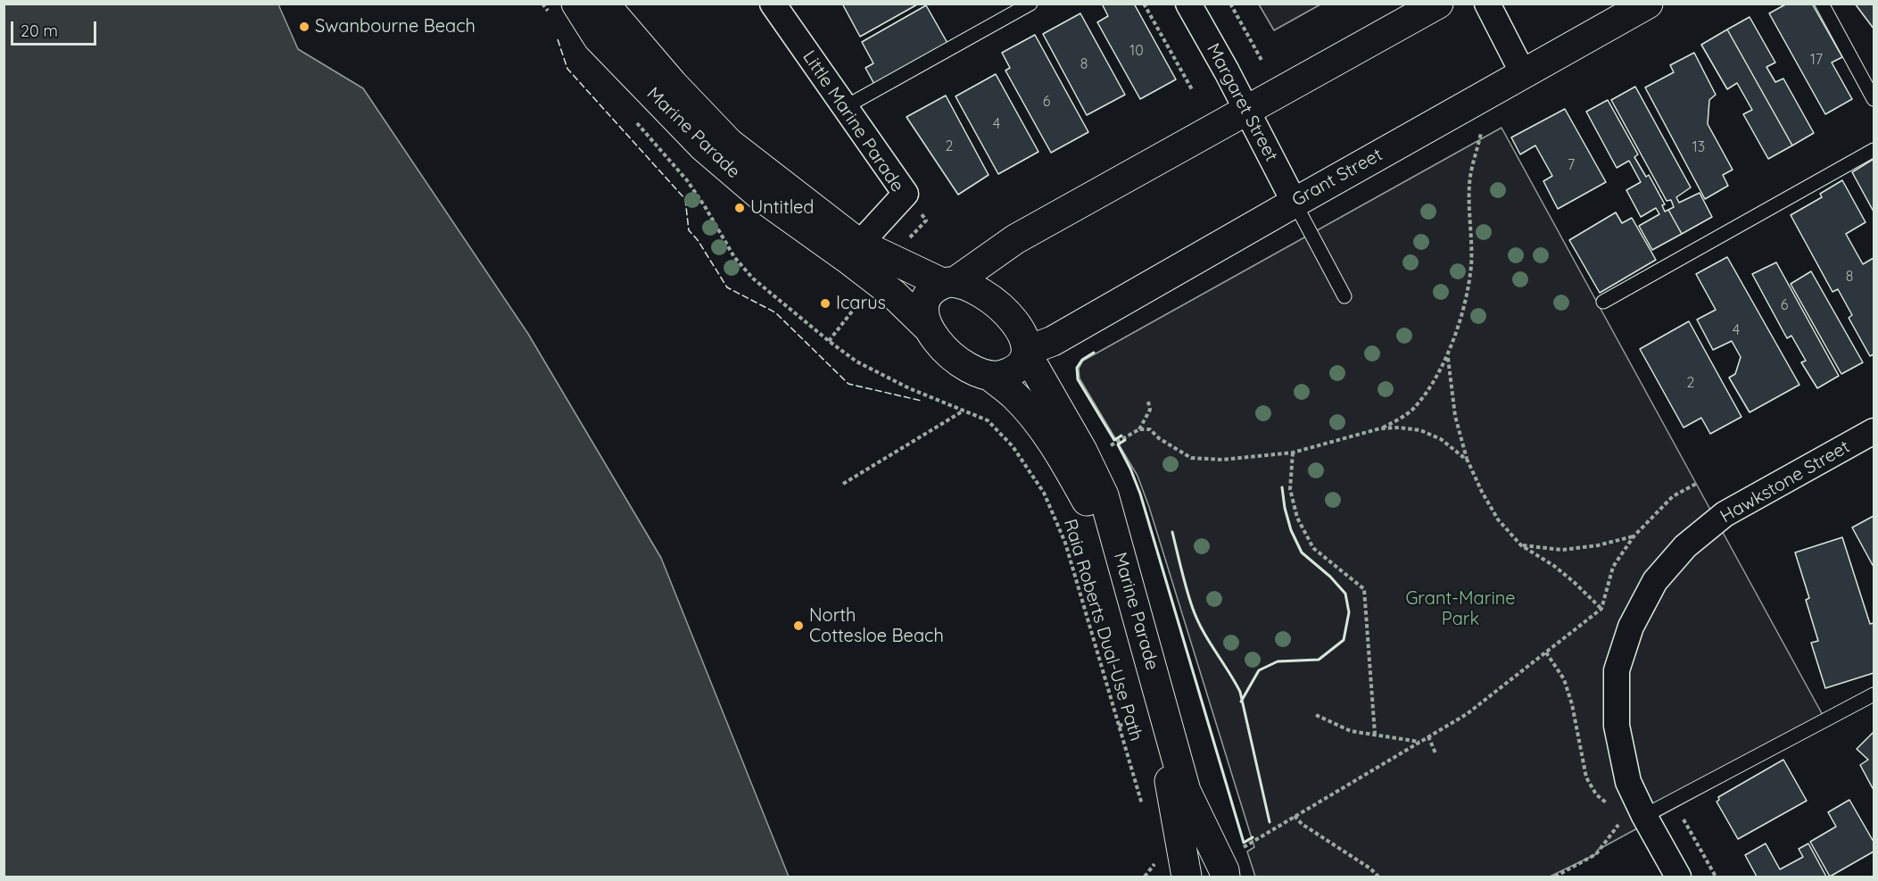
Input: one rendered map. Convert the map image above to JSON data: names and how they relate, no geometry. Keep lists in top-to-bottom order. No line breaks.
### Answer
{"streets":{"street":["Margaret Street","Little Marine Parade","Marine Parade","Grant Street","Hawkstone Street"],"path":["Raia Roberts Dual-Use Path"]},"crossings":[["Margaret Street","Grant Street"],["Little Marine Parade","Marine Parade"],["Marine Parade","Grant Street"]],"parks":["Grant-Marine Park"],"places":["Swanbourne Beach","Untitled","Icarus","North Cottesloe Beach"],"house_numbers":["10","17","8","6","4","2","13","7","8","6","4","2"],"scale_bar":"20 m"}
